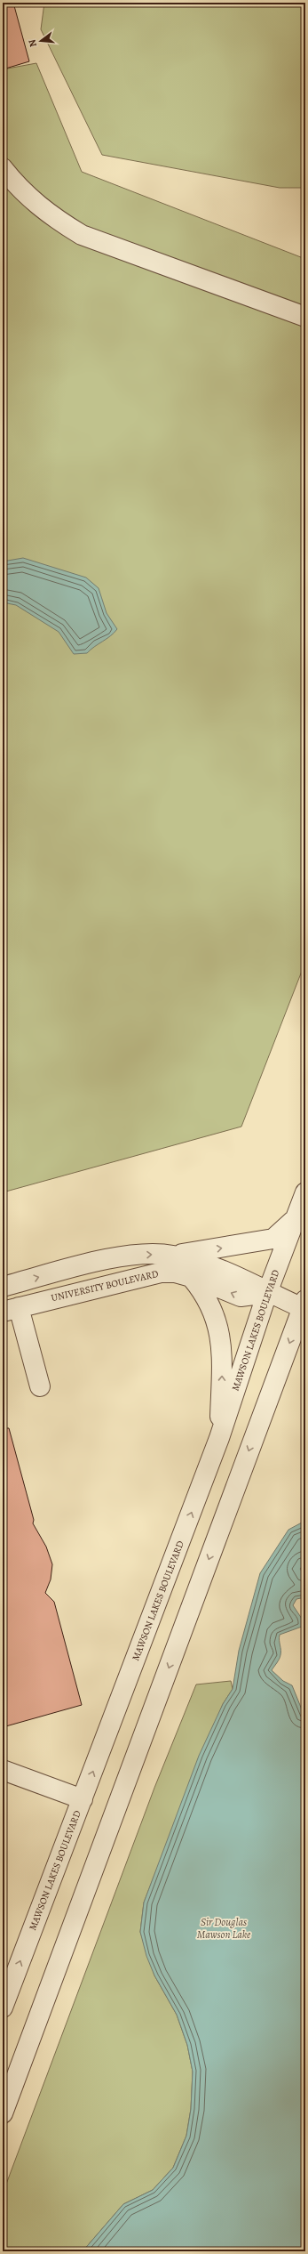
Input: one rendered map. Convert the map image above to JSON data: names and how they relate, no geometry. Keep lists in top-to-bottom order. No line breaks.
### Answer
{"streets":{"street":["UNIVERSITY BOULEVARD","MAWSON LAKES BOULEVARD"]},"crossings":[["UNIVERSITY BOULEVARD","MAWSON LAKES BOULEVARD"]],"water":["Sir Douglas Mawson Lake"],"north":"left"}
